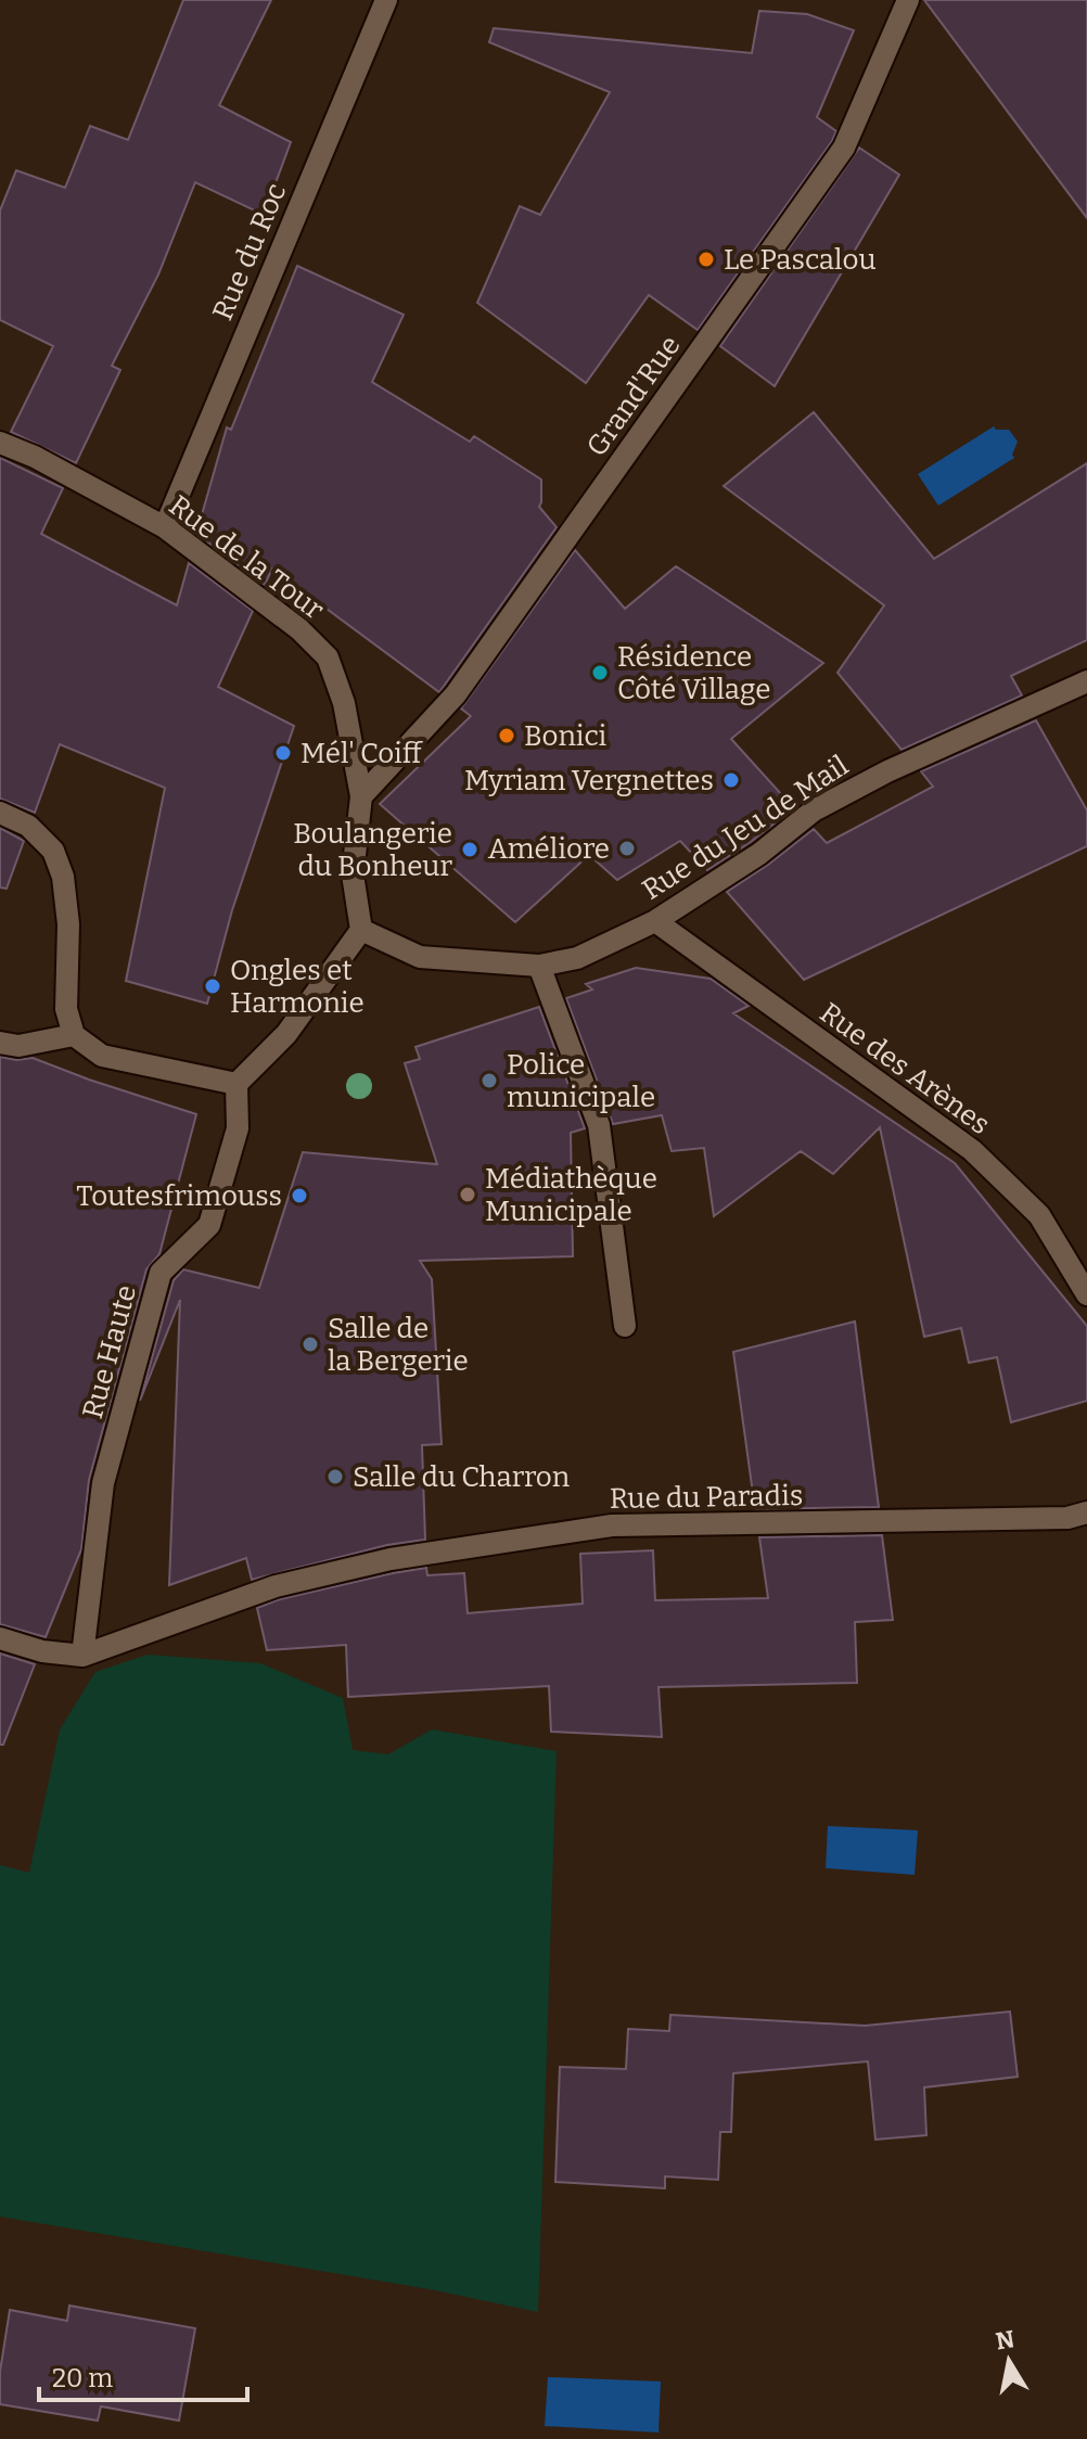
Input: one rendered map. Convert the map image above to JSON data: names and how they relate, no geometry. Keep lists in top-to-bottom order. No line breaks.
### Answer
{"streets":{"street":["Rue du Roc","Grand'Rue","Rue de la Tour","Rue du Jeu de Mail","Rue des Arènes","Rue Haute","Rue du Paradis"]},"crossings":[["Rue du Roc","Rue de la Tour"],["Grand'Rue","Rue de la Tour"],["Rue de la Tour","Rue du Jeu de Mail"],["Rue du Jeu de Mail","Rue des Arènes"],["Rue Haute","Rue du Paradis"]],"places":["Le Pascalou","Résidence Côté Village","Bonici","Mél' Coiff","Myriam Vergnettes","Améliore","Boulangerie du Bonheur","Ongles et Harmonie","Police municipale","Médiathèque Municipale","Toutesfrimouss","Salle de la Bergerie","Salle du Charron"],"scale_bar":"20 m","north":"top"}
